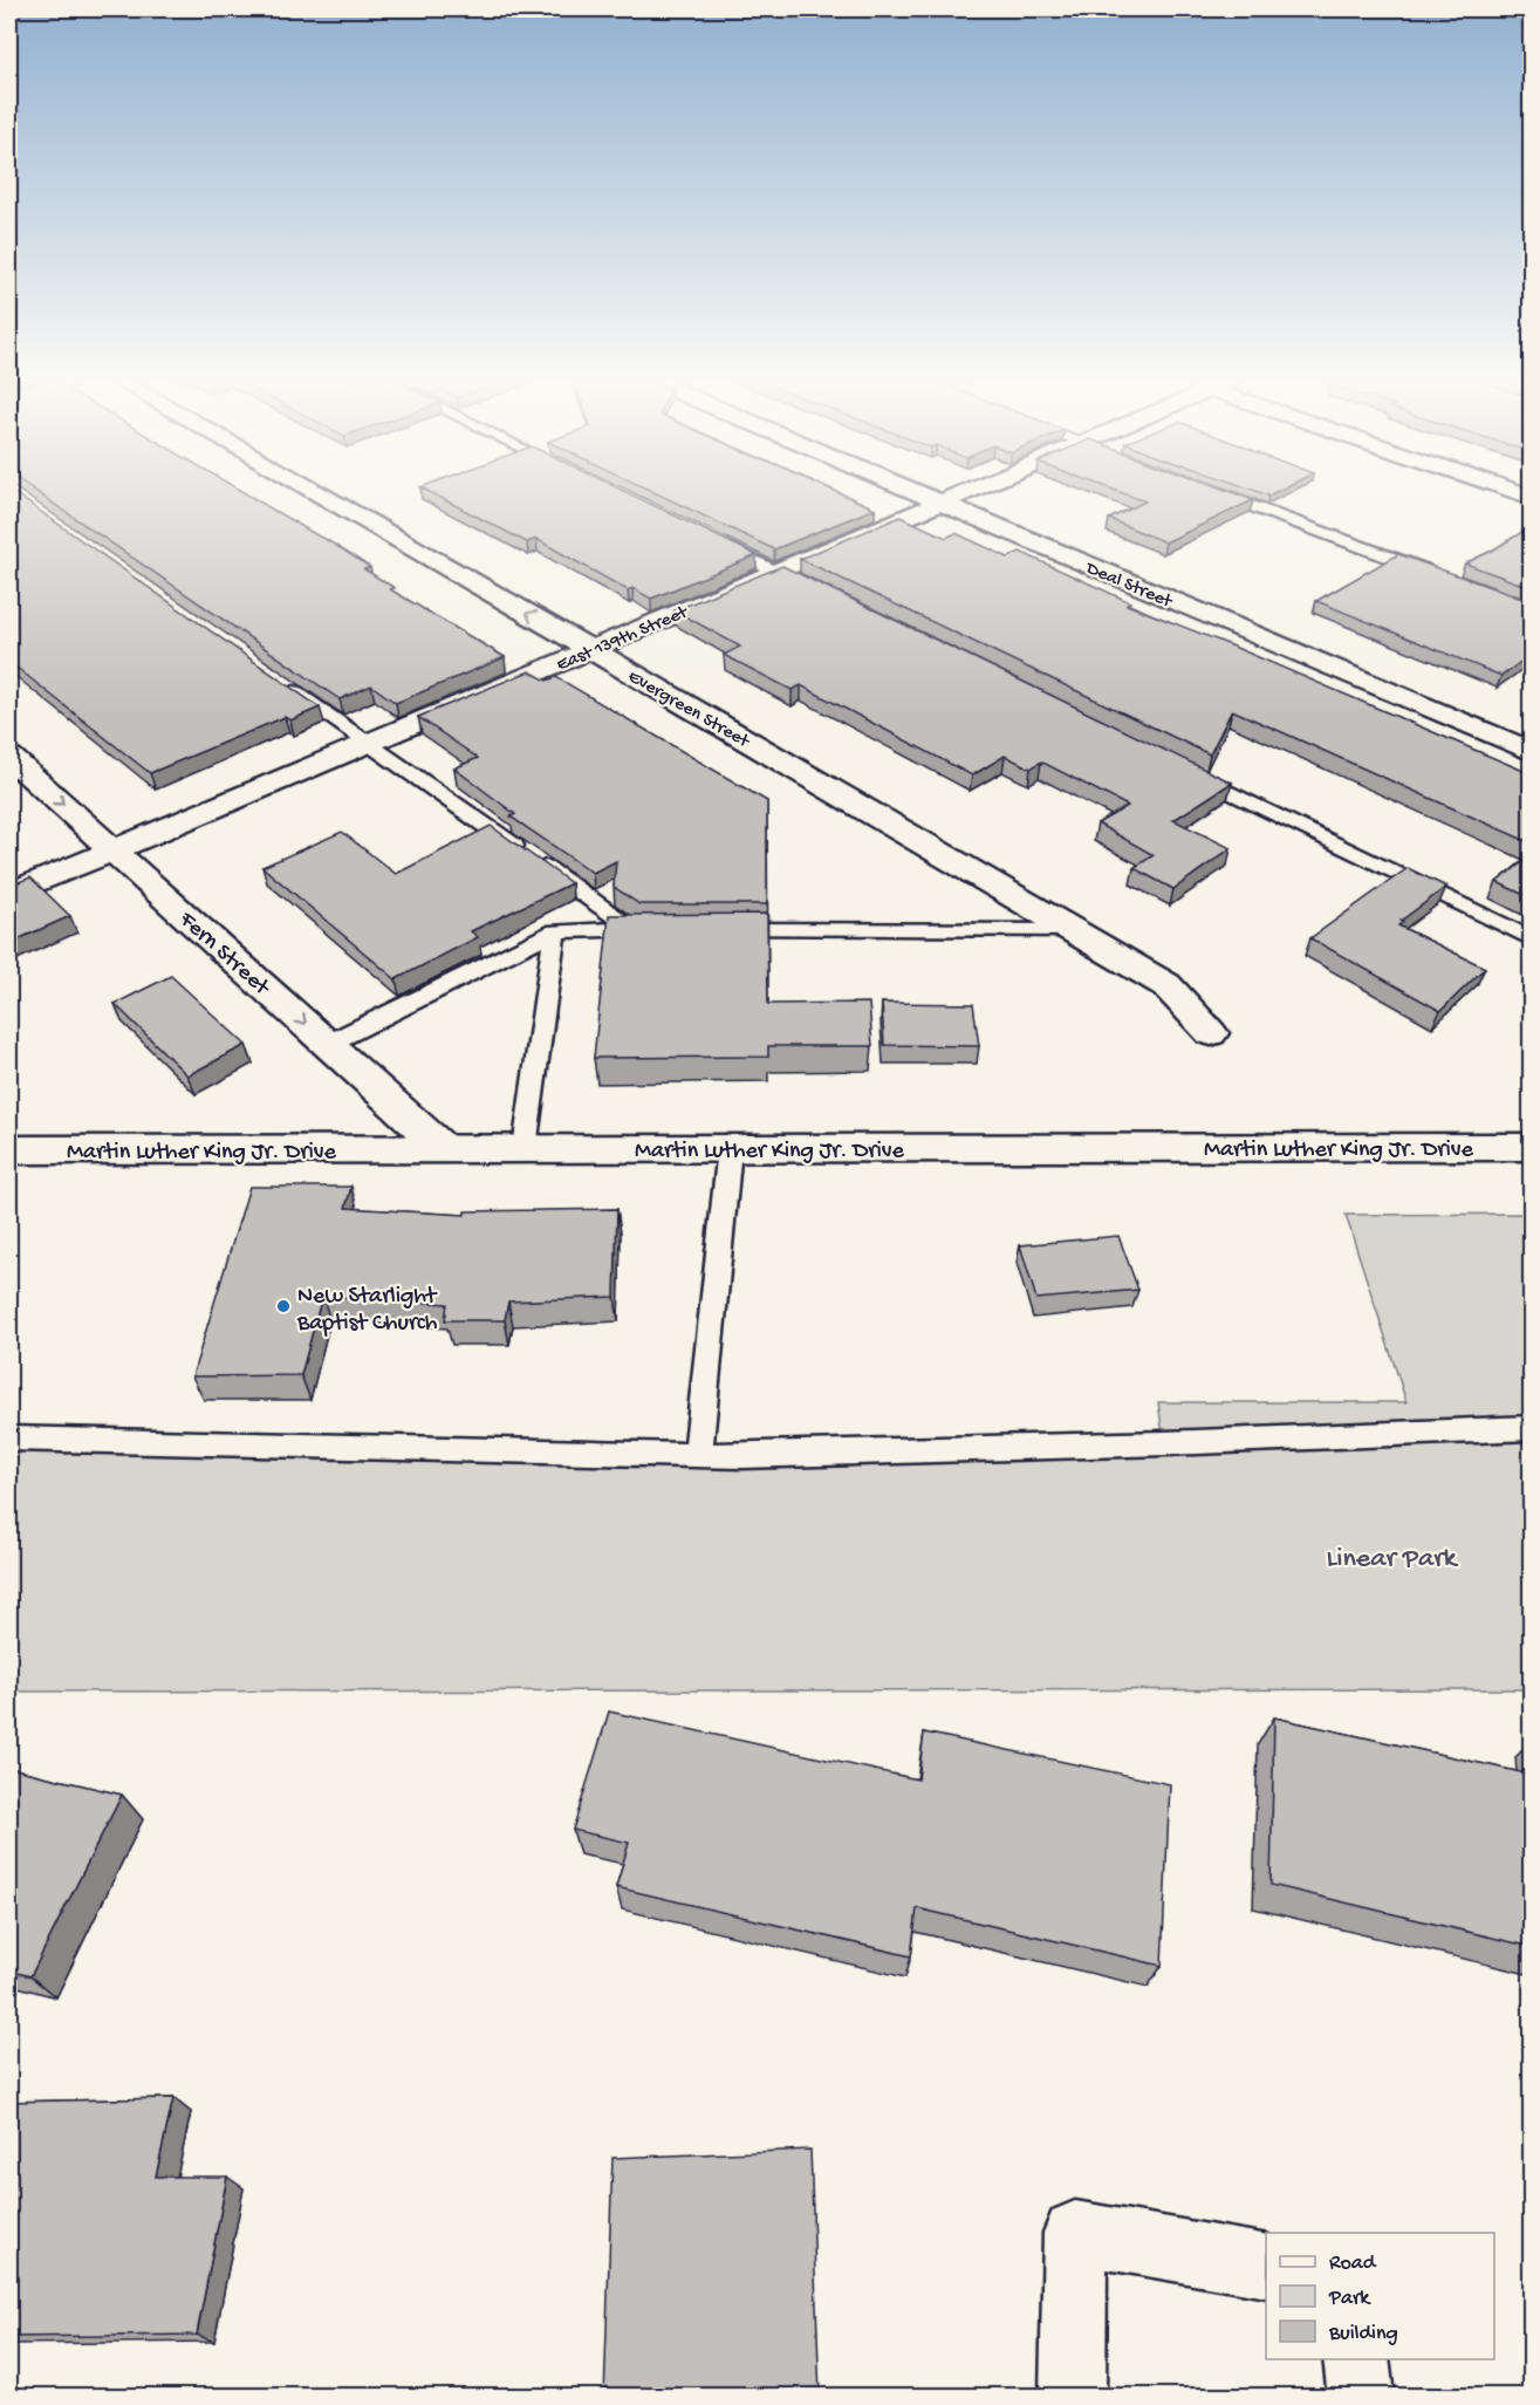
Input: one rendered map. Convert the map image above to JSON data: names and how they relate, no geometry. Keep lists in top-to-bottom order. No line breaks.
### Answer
{"streets":{"street":["Deal Street","East 139th Street","Evergreen Street","Fern Street","Martin Luther King Jr. Drive"]},"crossings":[["Deal Street","East 139th Street"],["East 139th Street","Evergreen Street"],["East 139th Street","Fern Street"],["Fern Street","Martin Luther King Jr. Drive"]],"one_way":["Fern Street"],"parks":["Linear Park"],"places":["New Starlight Baptist Church"],"legend":["Road","Park","Building"]}
